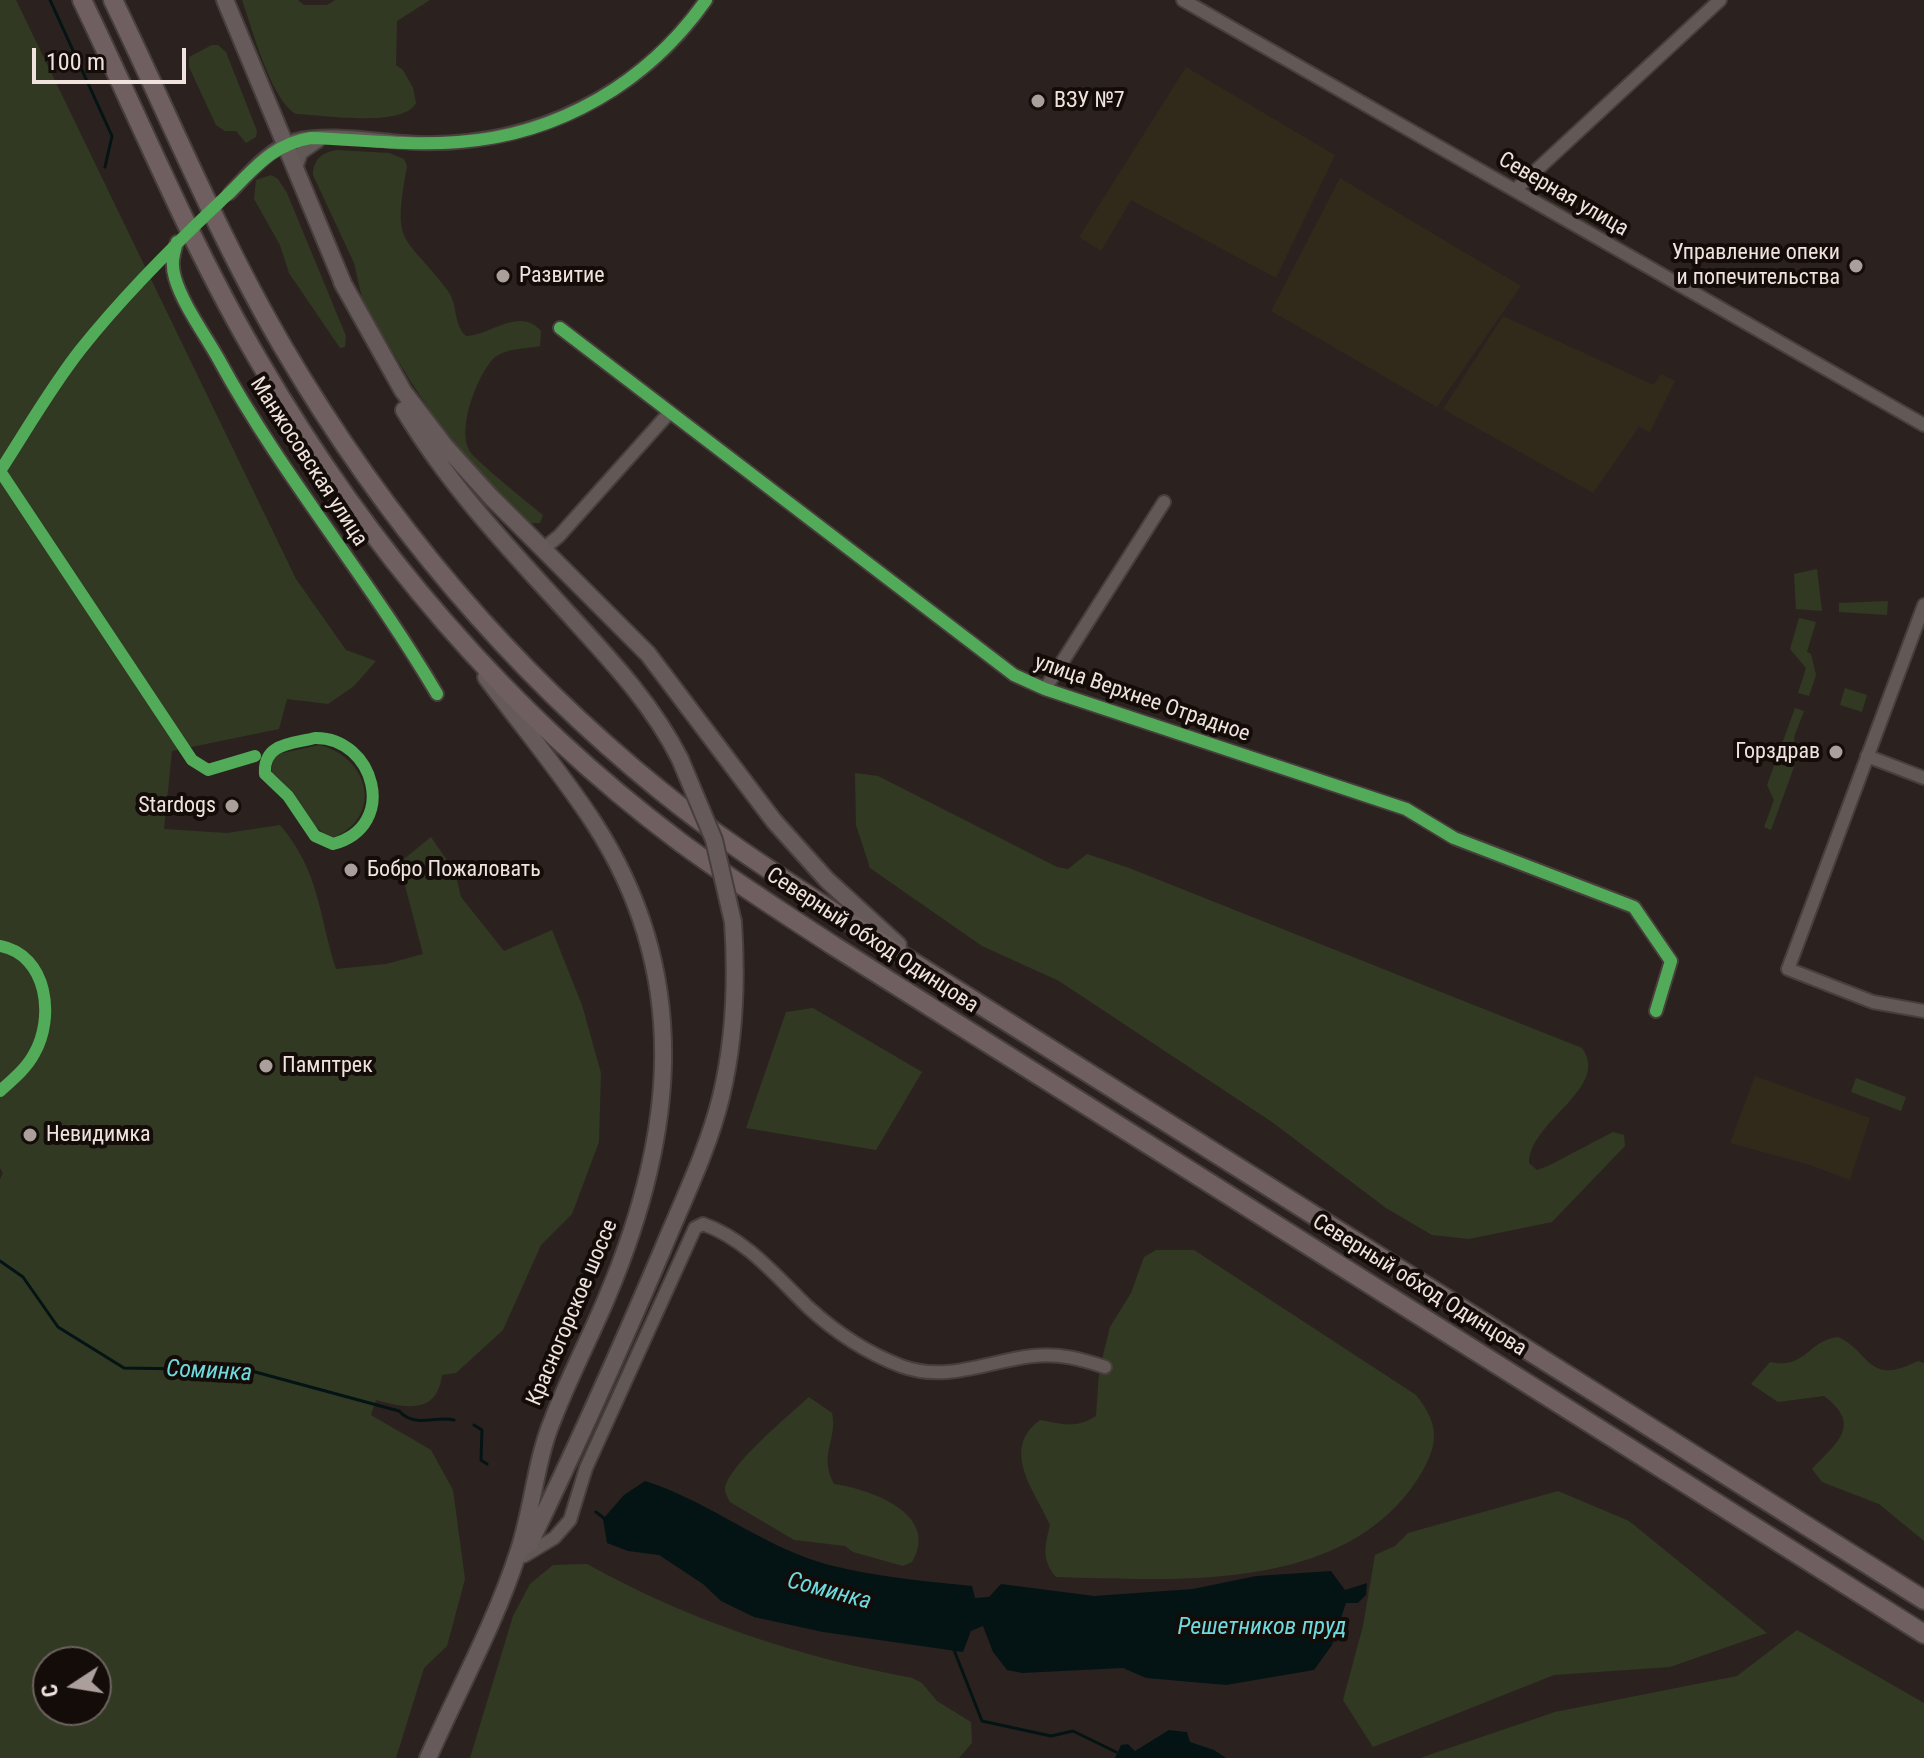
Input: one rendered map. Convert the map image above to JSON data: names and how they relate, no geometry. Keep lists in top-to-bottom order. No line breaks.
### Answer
{"streets":{"highway":["Северный обход Одинцова"],"main road":["Красногорское шоссе"],"street":["Северная улица","Манжосовская улица","улица Верхнее Отрадное"]},"crossings":[["Северный обход Одинцова","Красногорское шоссе"]],"water":["Соминка","Решетников пруд"],"places":["ВЗУ №7","Управление опеки и попечительства","Развитие","Горздрав","Stardogs","Бобро Пожаловать","Памптрек","Невидимка"],"scale_bar":"100 m","north":"left"}
